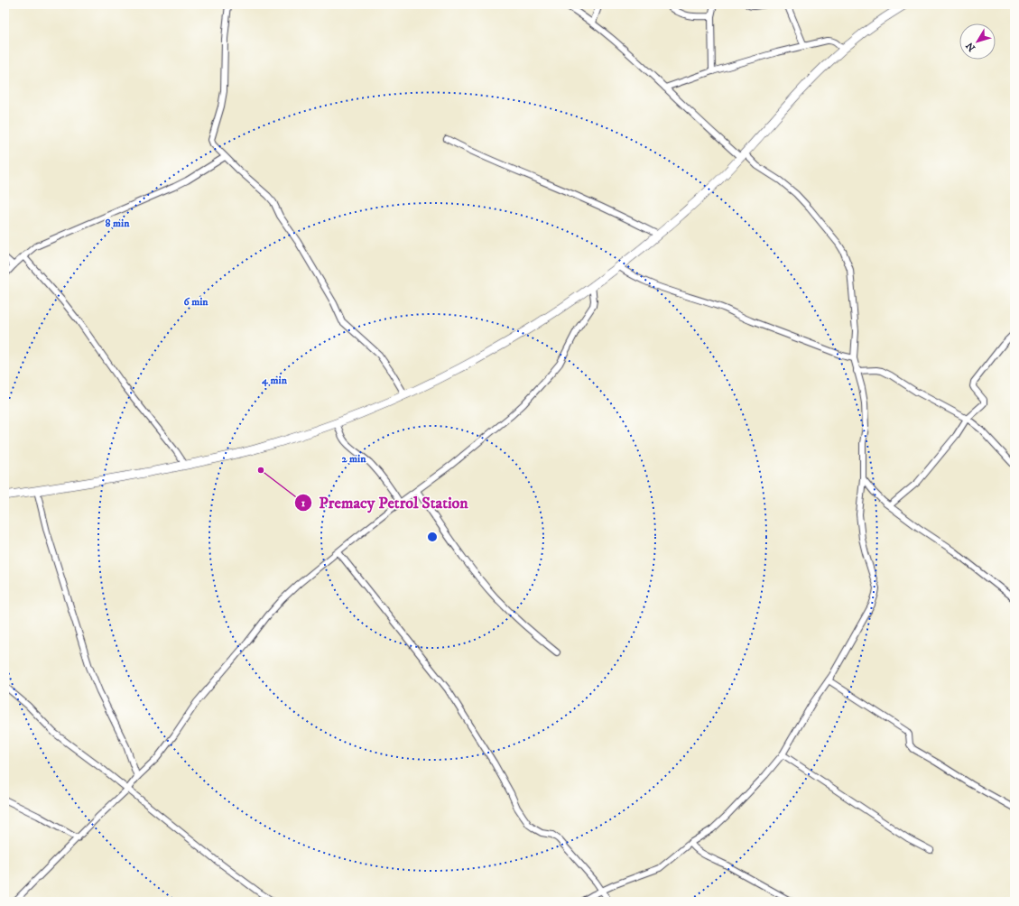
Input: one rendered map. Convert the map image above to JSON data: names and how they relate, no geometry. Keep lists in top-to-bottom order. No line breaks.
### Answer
{"places":["Premacy Petrol Station"],"north":"bottom left","rings":["8 min","6 min","4 min","2 min"]}
